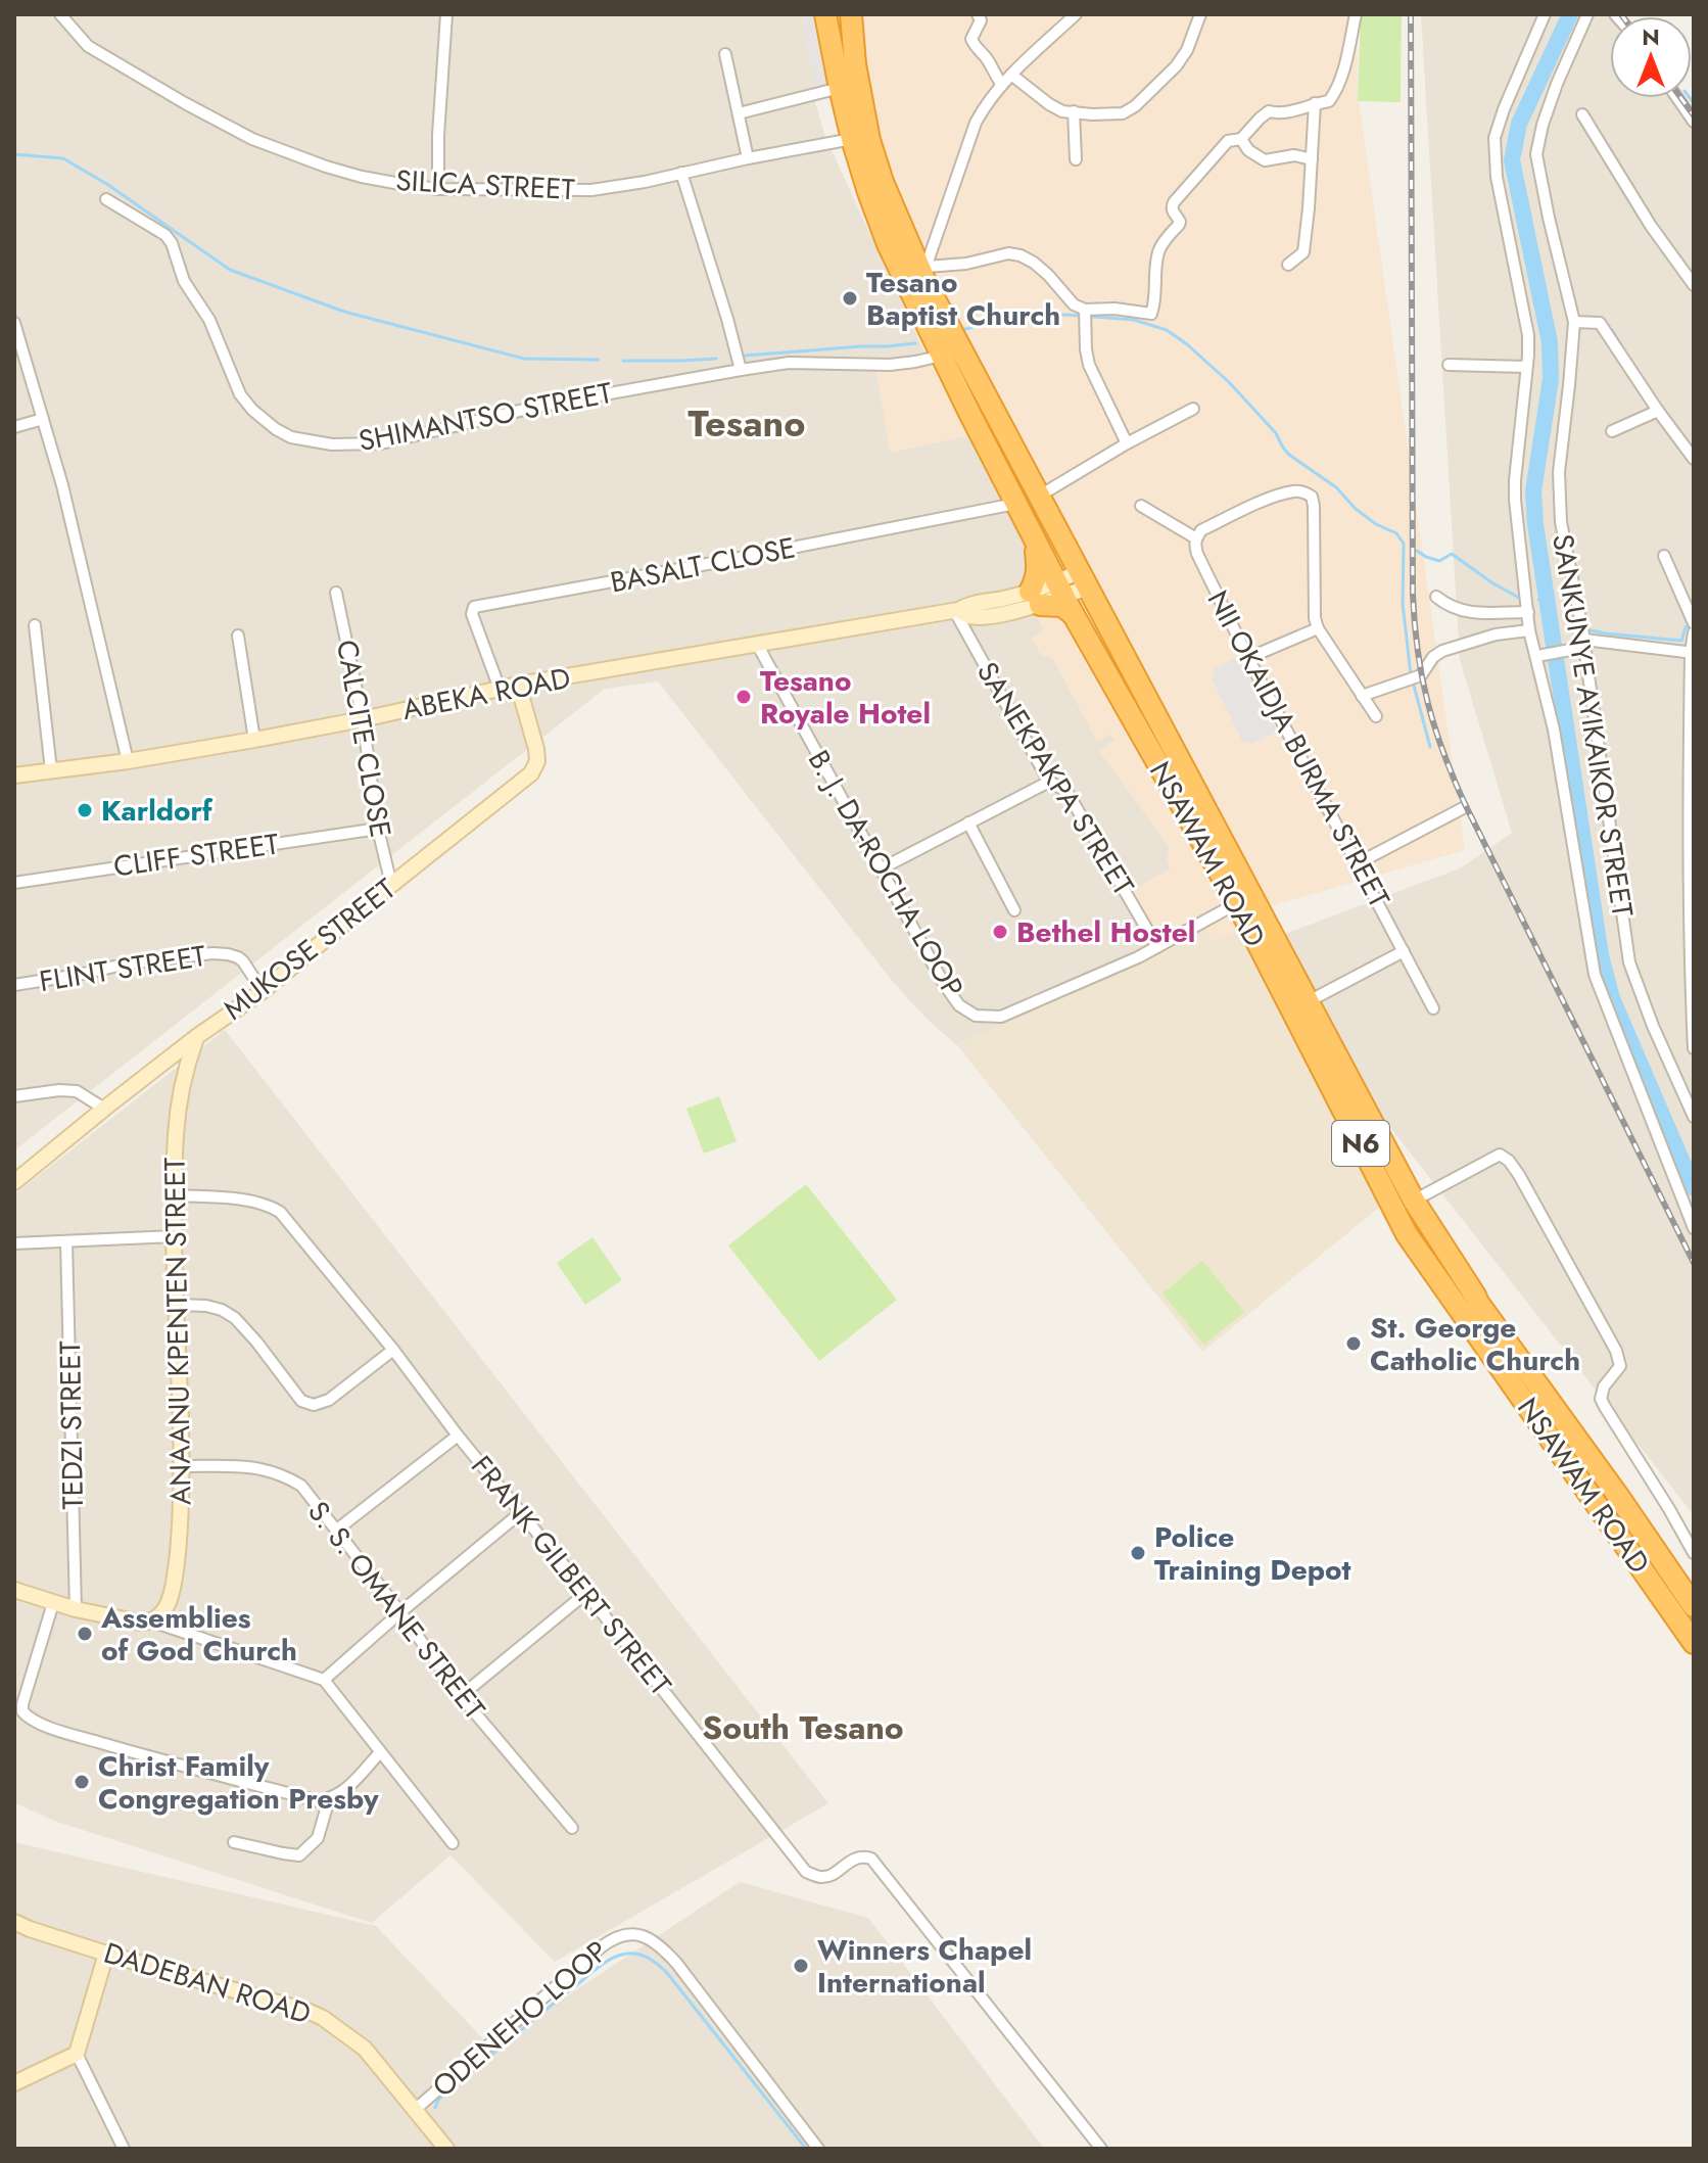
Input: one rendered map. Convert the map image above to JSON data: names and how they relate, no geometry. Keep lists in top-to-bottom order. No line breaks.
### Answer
{"streets":{"highway":["NSAWAM ROAD","N6"],"street":["SILICA STREET","SHIMANTSO STREET","BASALT CLOSE","ABEKA ROAD","SANKUNYE AYIKAIKOR STREET","CALCITE CLOSE","NII OKAIDJA BURMA STREET","SANEKPAKPA STREET","CLIFF STREET","B. J. DA-ROCHA LOOP","MUKOSE STREET","FLINT STREET","ANAANU KPENTEN STREET","TEDZI STREET","FRANK GILBERT STREET","S. S. OMANE STREET","DADEBAN ROAD","ODENEHO LOOP"]},"crossings":[["SILICA STREET","NSAWAM ROAD"],["SHIMANTSO STREET","NSAWAM ROAD"],["BASALT CLOSE","ABEKA ROAD"],["BASALT CLOSE","NSAWAM ROAD"],["ABEKA ROAD","CALCITE CLOSE"],["ABEKA ROAD","SANEKPAKPA STREET"],["ABEKA ROAD","NSAWAM ROAD"],["ABEKA ROAD","B. J. DA-ROCHA LOOP"],["ABEKA ROAD","MUKOSE STREET"],["CALCITE CLOSE","CLIFF STREET"],["CALCITE CLOSE","MUKOSE STREET"],["SANEKPAKPA STREET","B. J. DA-ROCHA LOOP"],["NSAWAM ROAD","B. J. DA-ROCHA LOOP"],["MUKOSE STREET","FLINT STREET"],["MUKOSE STREET","ANAANU KPENTEN STREET"],["ANAANU KPENTEN STREET","FRANK GILBERT STREET"],["ANAANU KPENTEN STREET","S. S. OMANE STREET"],["DADEBAN ROAD","ODENEHO LOOP"]],"districts":["Tesano","South Tesano"],"places":["Tesano Baptist Church","Tesano Royale Hotel","Karldorf","Bethel Hostel","St. George Catholic Church","Police Training Depot","Assemblies of God Church","Christ Family Congregation Presby","Winners Chapel International"],"north":"top"}
